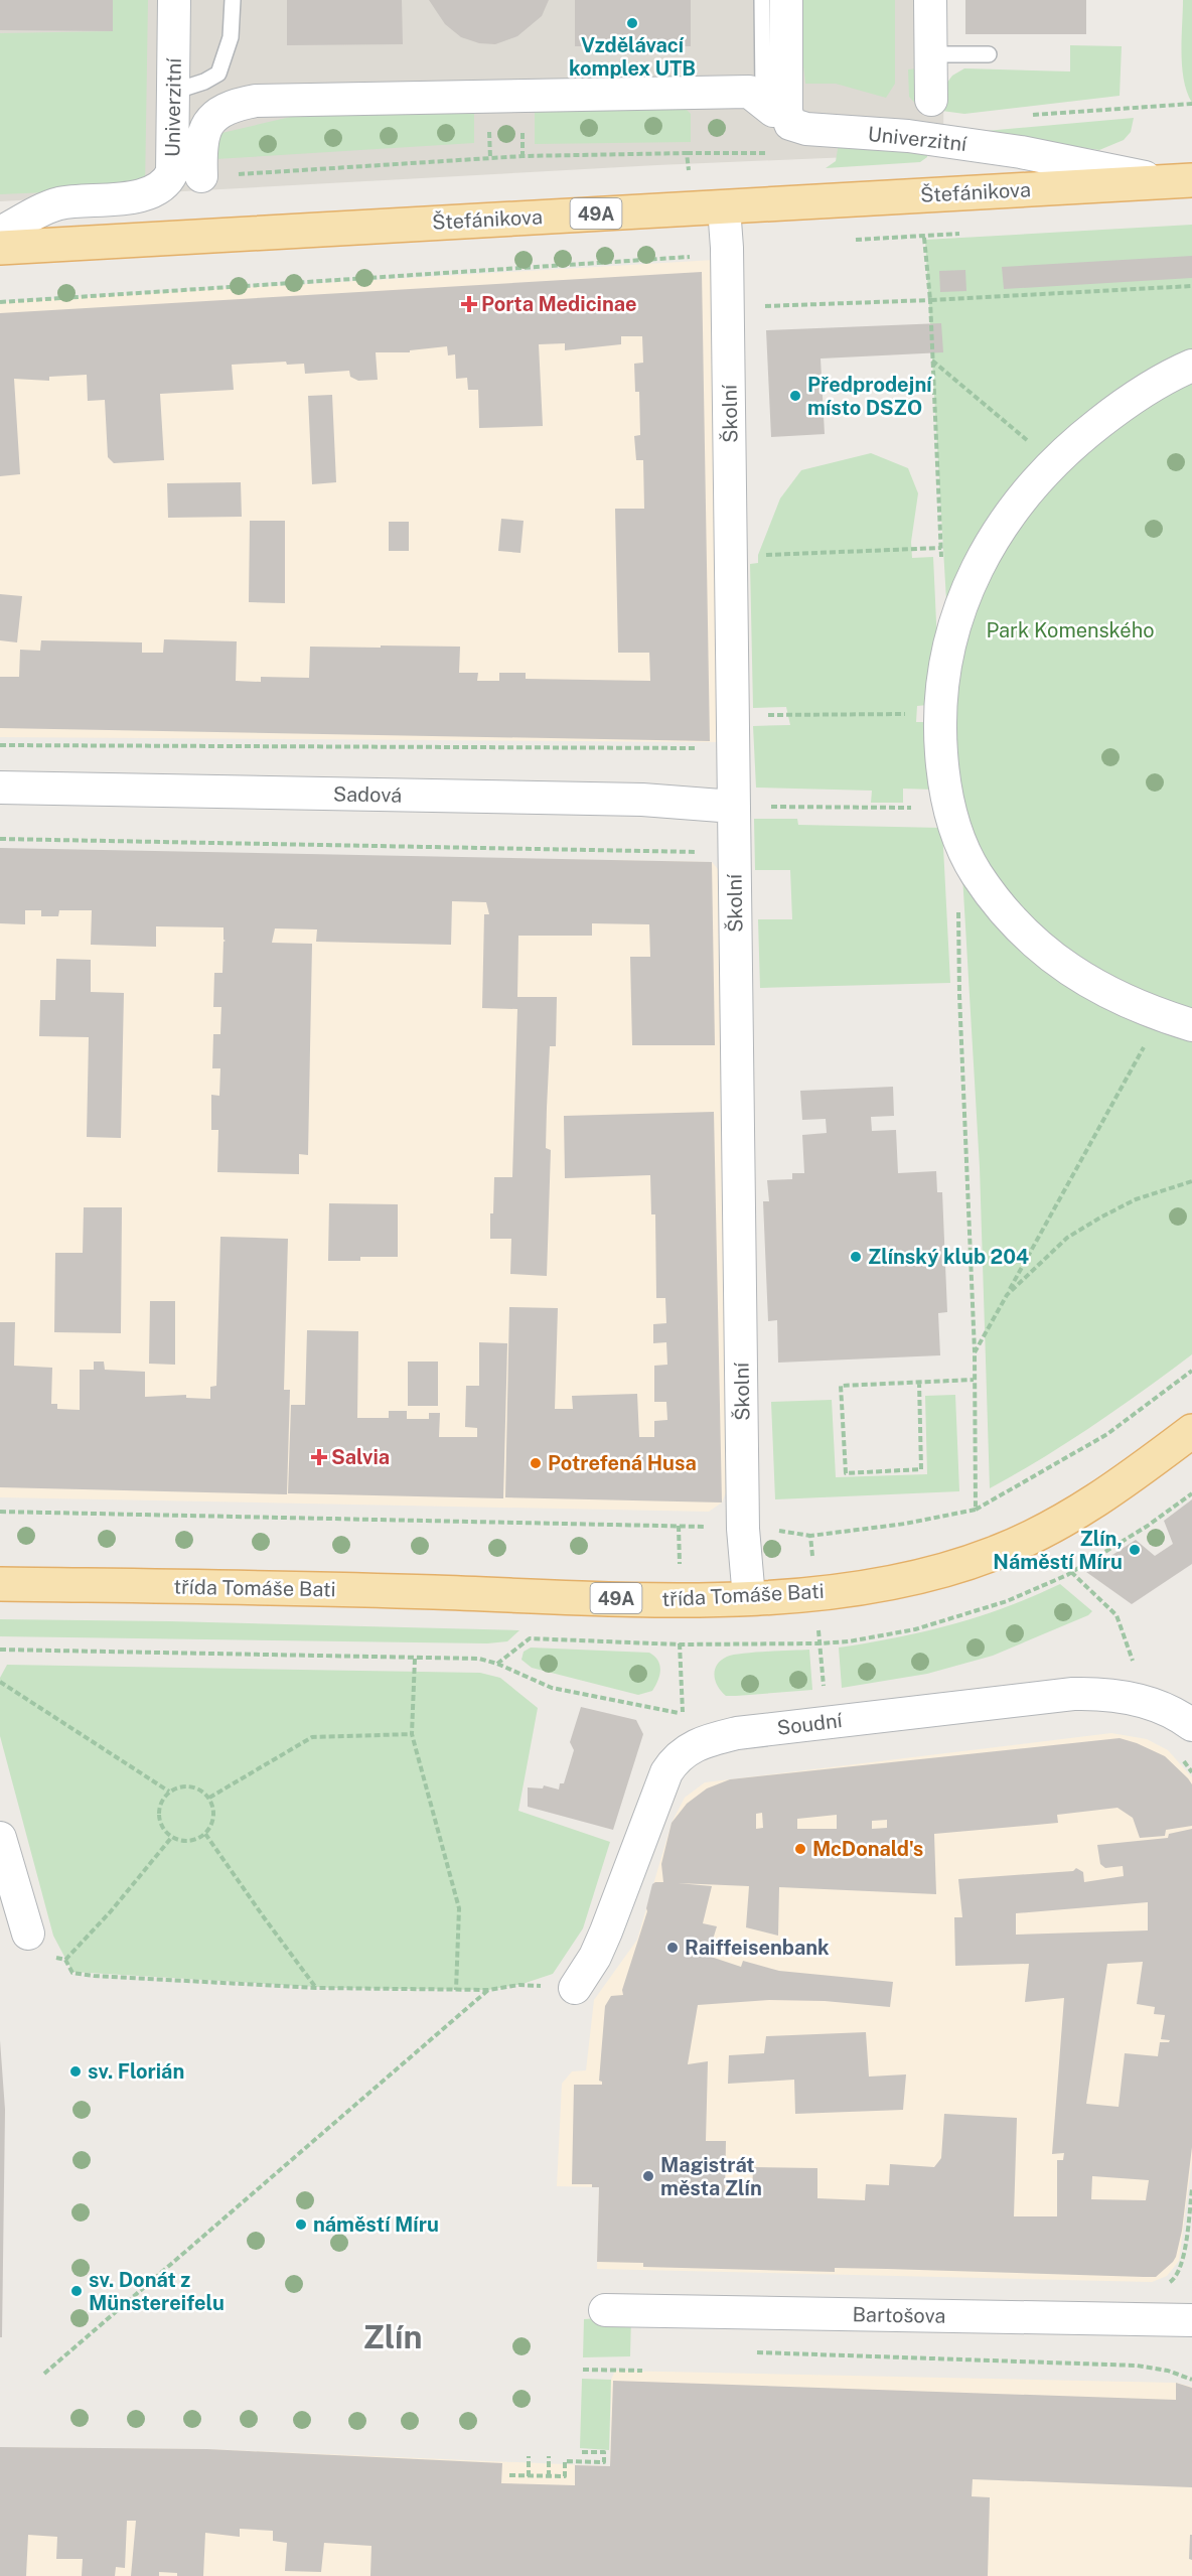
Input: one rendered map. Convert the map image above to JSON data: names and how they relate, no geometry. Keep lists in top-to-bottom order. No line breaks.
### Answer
{"streets":{"main road":["Štefánikova","49A","třída Tomáše Bati"],"street":["Univerzitní","Školní","Sadová","Soudní","Bartošova"]},"crossings":[["Univerzitní","Štefánikova"],["Štefánikova","Školní"],["Školní","Sadová"],["Školní","třída Tomáše Bati"]],"districts":["Zlín"],"parks":["Park Komenského"],"places":{"other":["Vzdělávací komplex UTB","Předprodejní místo DSZO","Zlínský klub 204","Potrefená Husa","Zlín, Náměstí Míru","McDonald's","Raiffeisenbank","sv. Florián","Magistrát města Zlín","náměstí Míru","sv. Donát z Münstereifelu"],"health":["Porta Medicinae","Salvia"]}}
